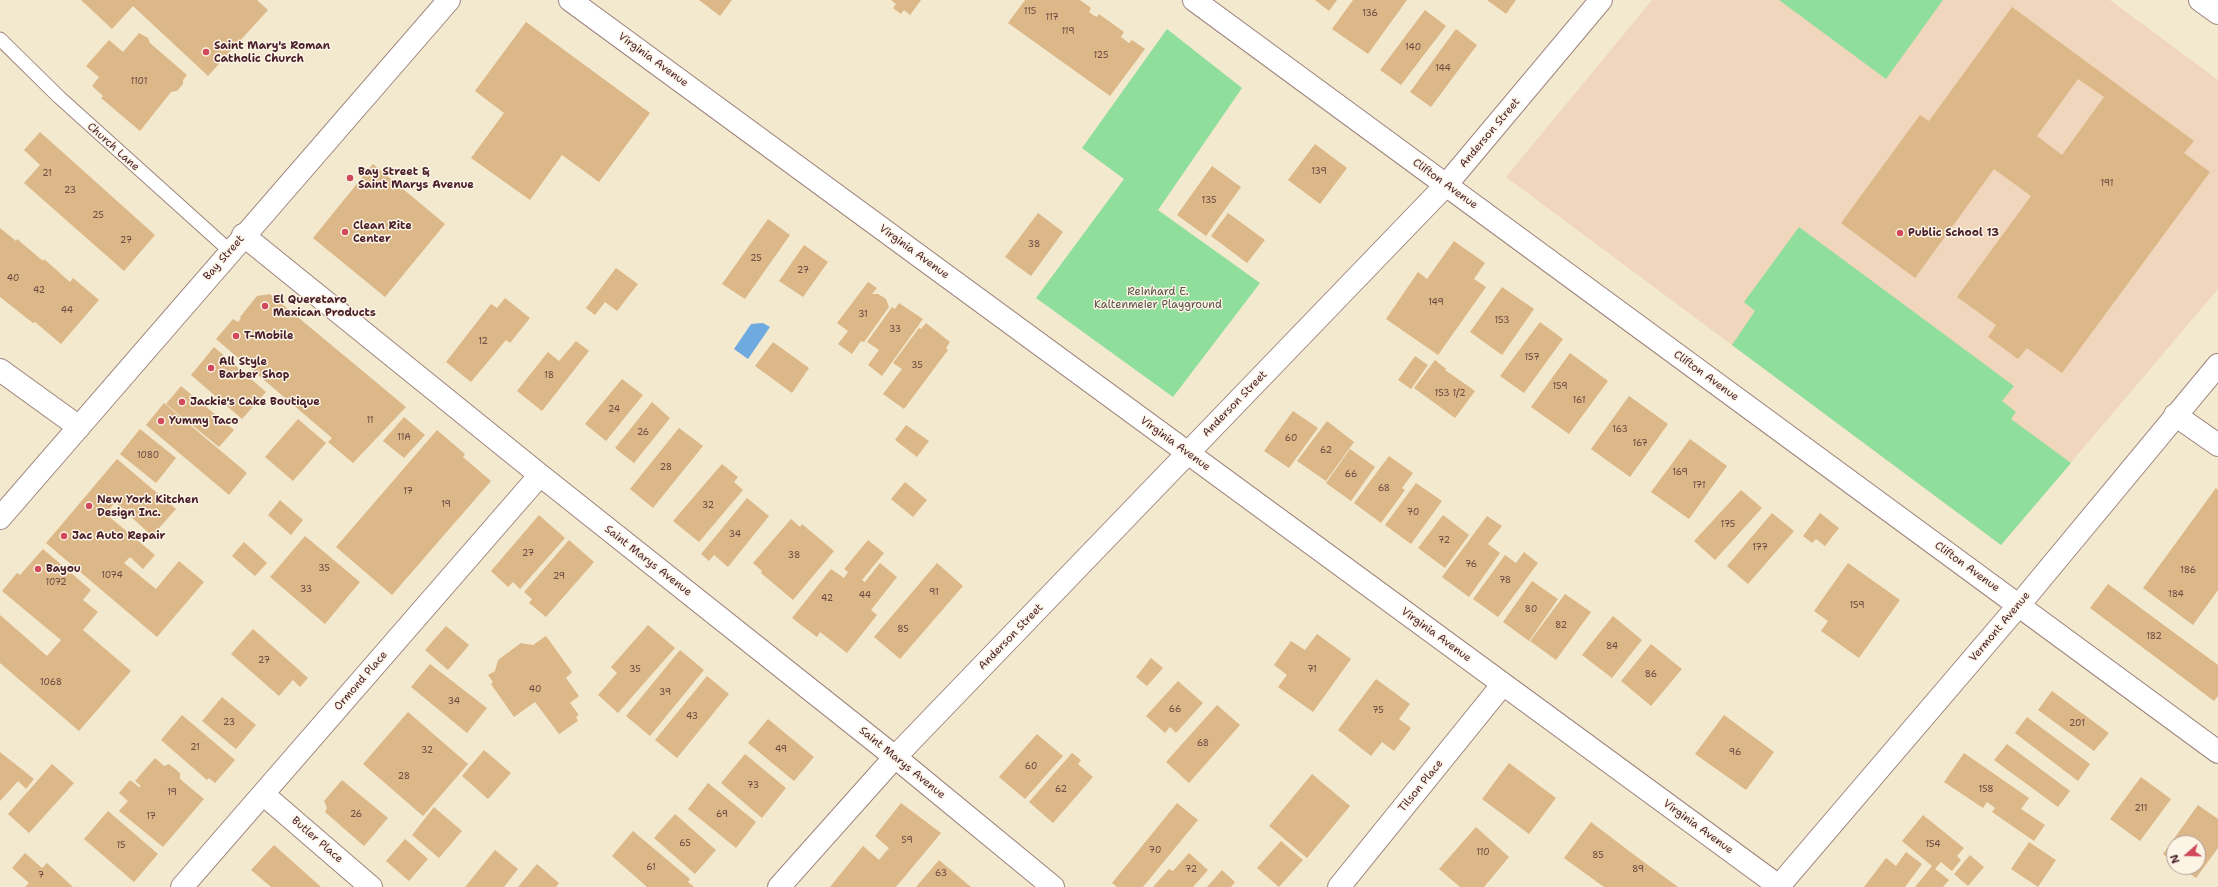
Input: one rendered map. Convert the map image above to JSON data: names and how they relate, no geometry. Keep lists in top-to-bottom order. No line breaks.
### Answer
{"streets":{"street":["Virginia Avenue","Anderson Street","Clifton Avenue","Bay Street","Saint Marys Avenue","Vermont Avenue","Ormond Place","Tilson Place","Butler Place"],"lane":["Church Lane"]},"crossings":[["Virginia Avenue","Anderson Street"],["Virginia Avenue","Vermont Avenue"],["Virginia Avenue","Tilson Place"],["Anderson Street","Clifton Avenue"],["Anderson Street","Saint Marys Avenue"],["Church Lane","Bay Street"],["Church Lane","Saint Marys Avenue"],["Clifton Avenue","Vermont Avenue"],["Bay Street","Saint Marys Avenue"],["Saint Marys Avenue","Ormond Place"],["Ormond Place","Butler Place"]],"parks":["Reinhard E. Kaltenmeier Playground"],"places":["Saint Mary's Roman Catholic Church","Bay Street & Saint Marys Avenue","Clean Rite Center","Public School 13","El Queretaro Mexican Products","T-Mobile","All Style Barber Shop","Jackie's Cake Boutique","Yummy Taco","New York Kitchen Design Inc.","Jac Auto Repair","Bayou"],"house_numbers":["115","136","117","119","140","125","144","1101","139","21","191","23","135","25","27","38","25","27","40","42","149","44","31","153","33","12","157","35","18","159","153 1/2","161","24","11","163","26","11A","60","167","62","1080","28","169","66","171","68","17","19","32","70","175","34","72","177","27","38","76","35","186","1074","29","78","1072","33","91","184","44","42","159","80","82","85","182","84","27","35","71","86","1068","40","39","34","66","75","43","23","201","68","21","49","32","96","60","28","73","62","158","19","211","26","69","17","59","65","154","15","70","110","85","61","72","89","63","7"],"north":"left"}
